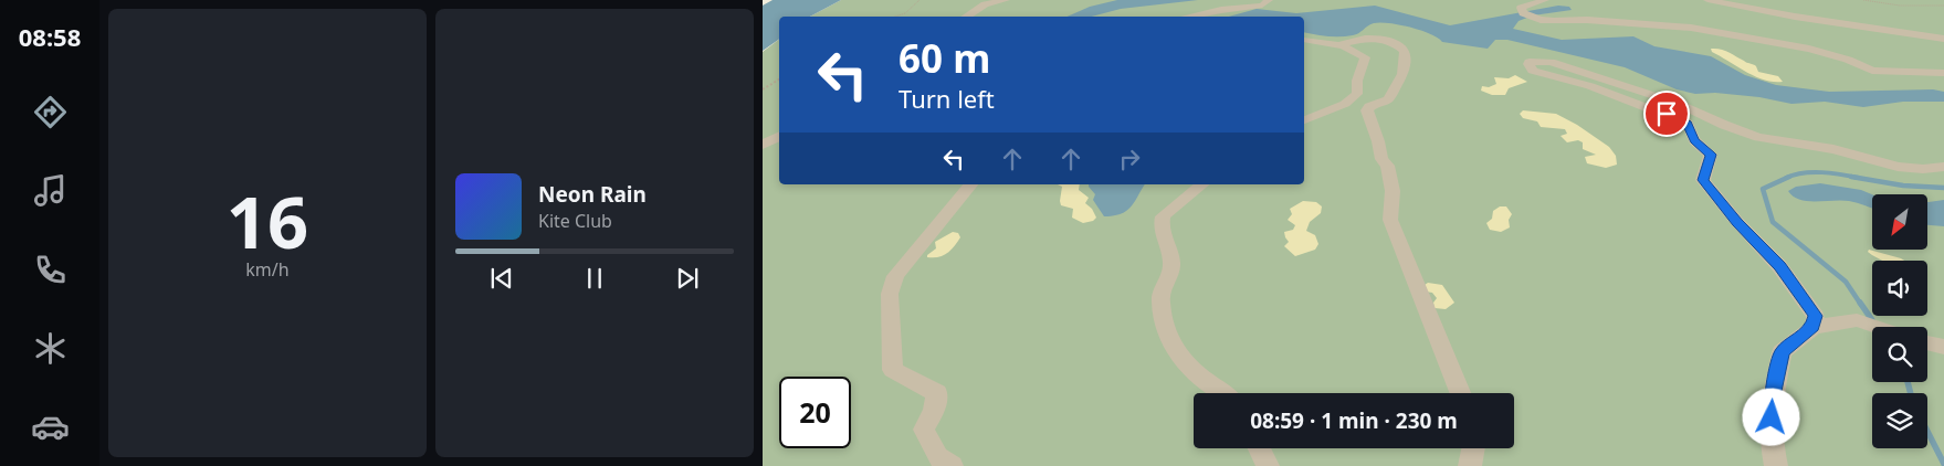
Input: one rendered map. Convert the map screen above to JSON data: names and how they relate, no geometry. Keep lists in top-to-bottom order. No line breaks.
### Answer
{"north":"bottom left","page":{"tabs":"08:58","tile":["16","km/h"],"turn":["60 m","Turn left"],"song":["Neon Rain","Kite Club"],"limit":"20","trip":"08:59 · 1 min · 230 m"}}
